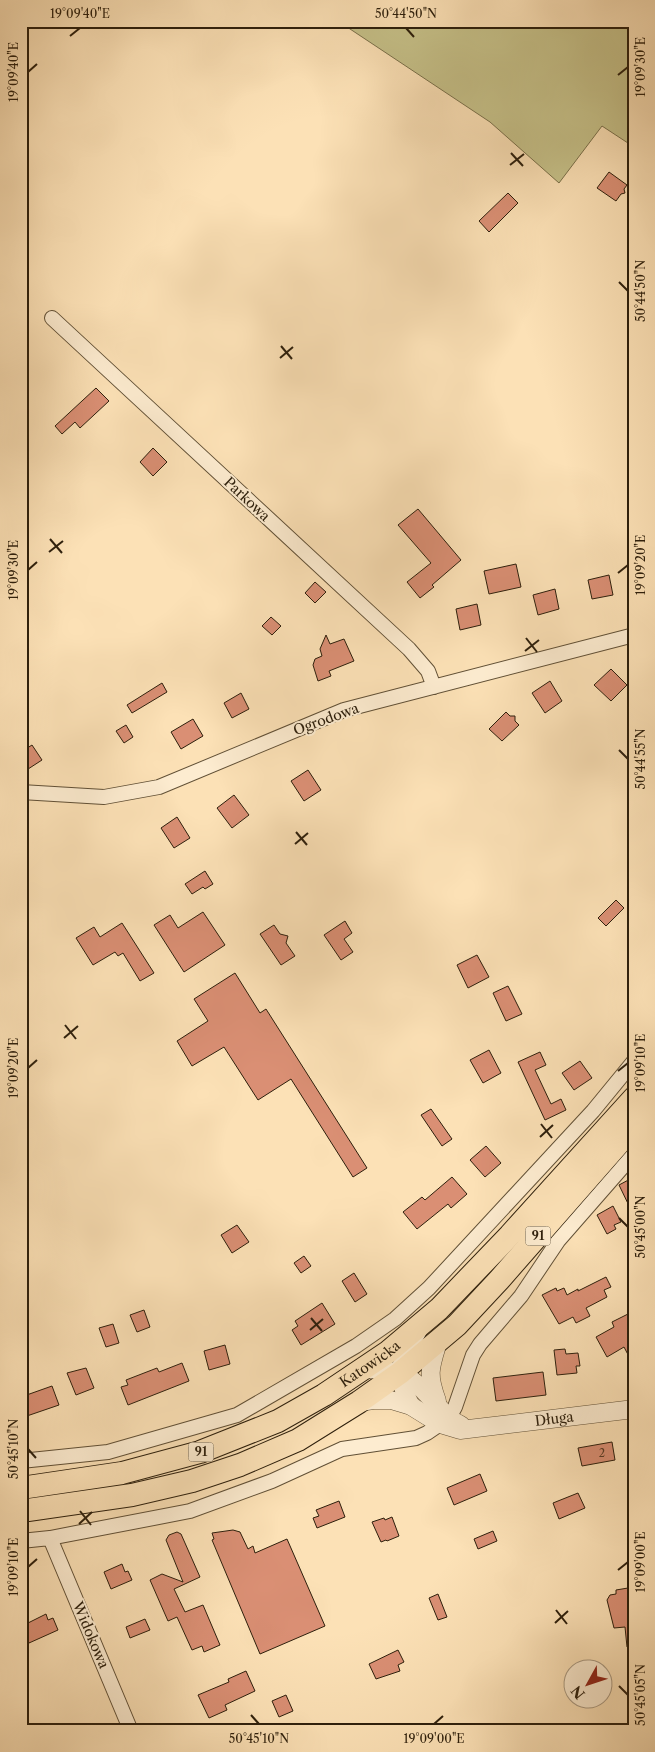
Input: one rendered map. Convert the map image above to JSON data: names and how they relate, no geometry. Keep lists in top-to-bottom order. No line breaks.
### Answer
{"streets":{"main road":["91","Katowicka"],"street":["Parkowa","Ogrodowa","Długa","Widokowa"]},"crossings":[["Parkowa","Ogrodowa"],["Katowicka","Długa"]],"house_numbers":["2"],"north":"bottom left","coordinates":["19°09'40\"E","50°44'50\"N","19°09'30\"E","19°09'20\"E","50°44'55\"N","19°09'10\"E","50°45'00\"N","50°45'10\"N","19°09'00\"E","50°45'05\"N"]}
